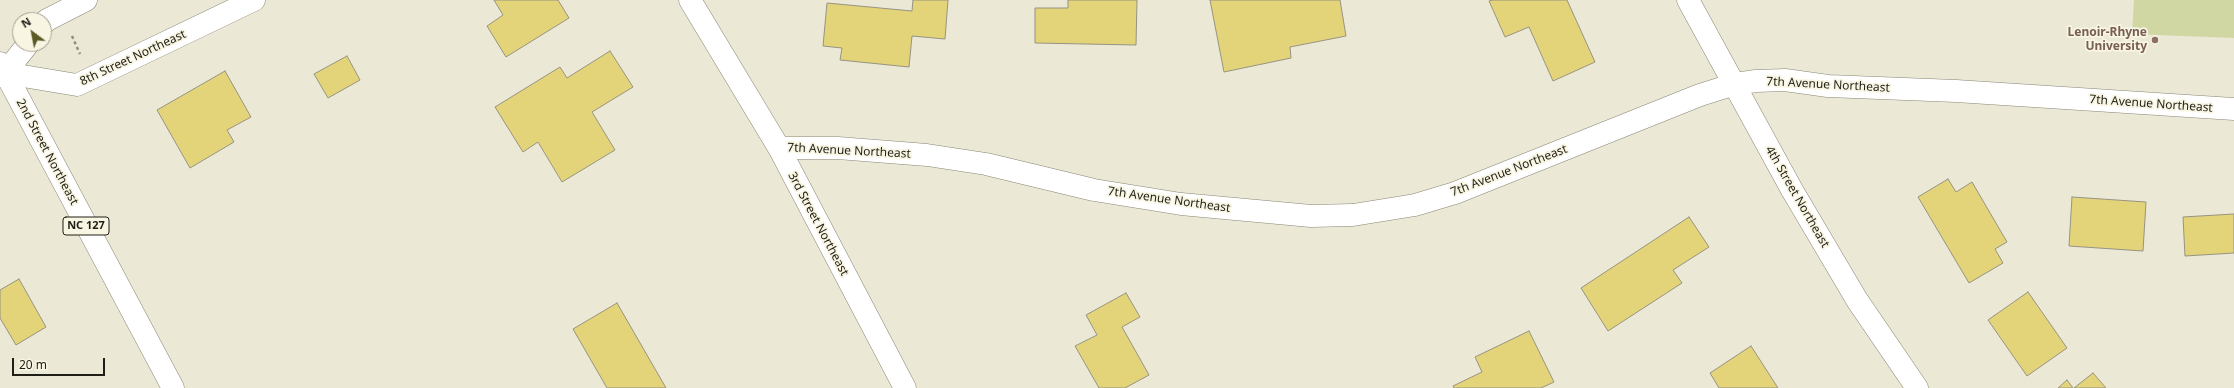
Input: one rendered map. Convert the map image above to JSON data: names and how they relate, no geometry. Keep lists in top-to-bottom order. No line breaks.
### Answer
{"streets":{"street":["8th Street Northeast","7th Avenue Northeast","2nd Street Northeast","4th Street Northeast","3rd Street Northeast","NC 127"]},"crossings":[["8th Street Northeast","2nd Street Northeast"],["7th Avenue Northeast","4th Street Northeast"],["7th Avenue Northeast","3rd Street Northeast"]],"places":["Lenoir-Rhyne University"],"scale_bar":"20 m","north":"top left"}
